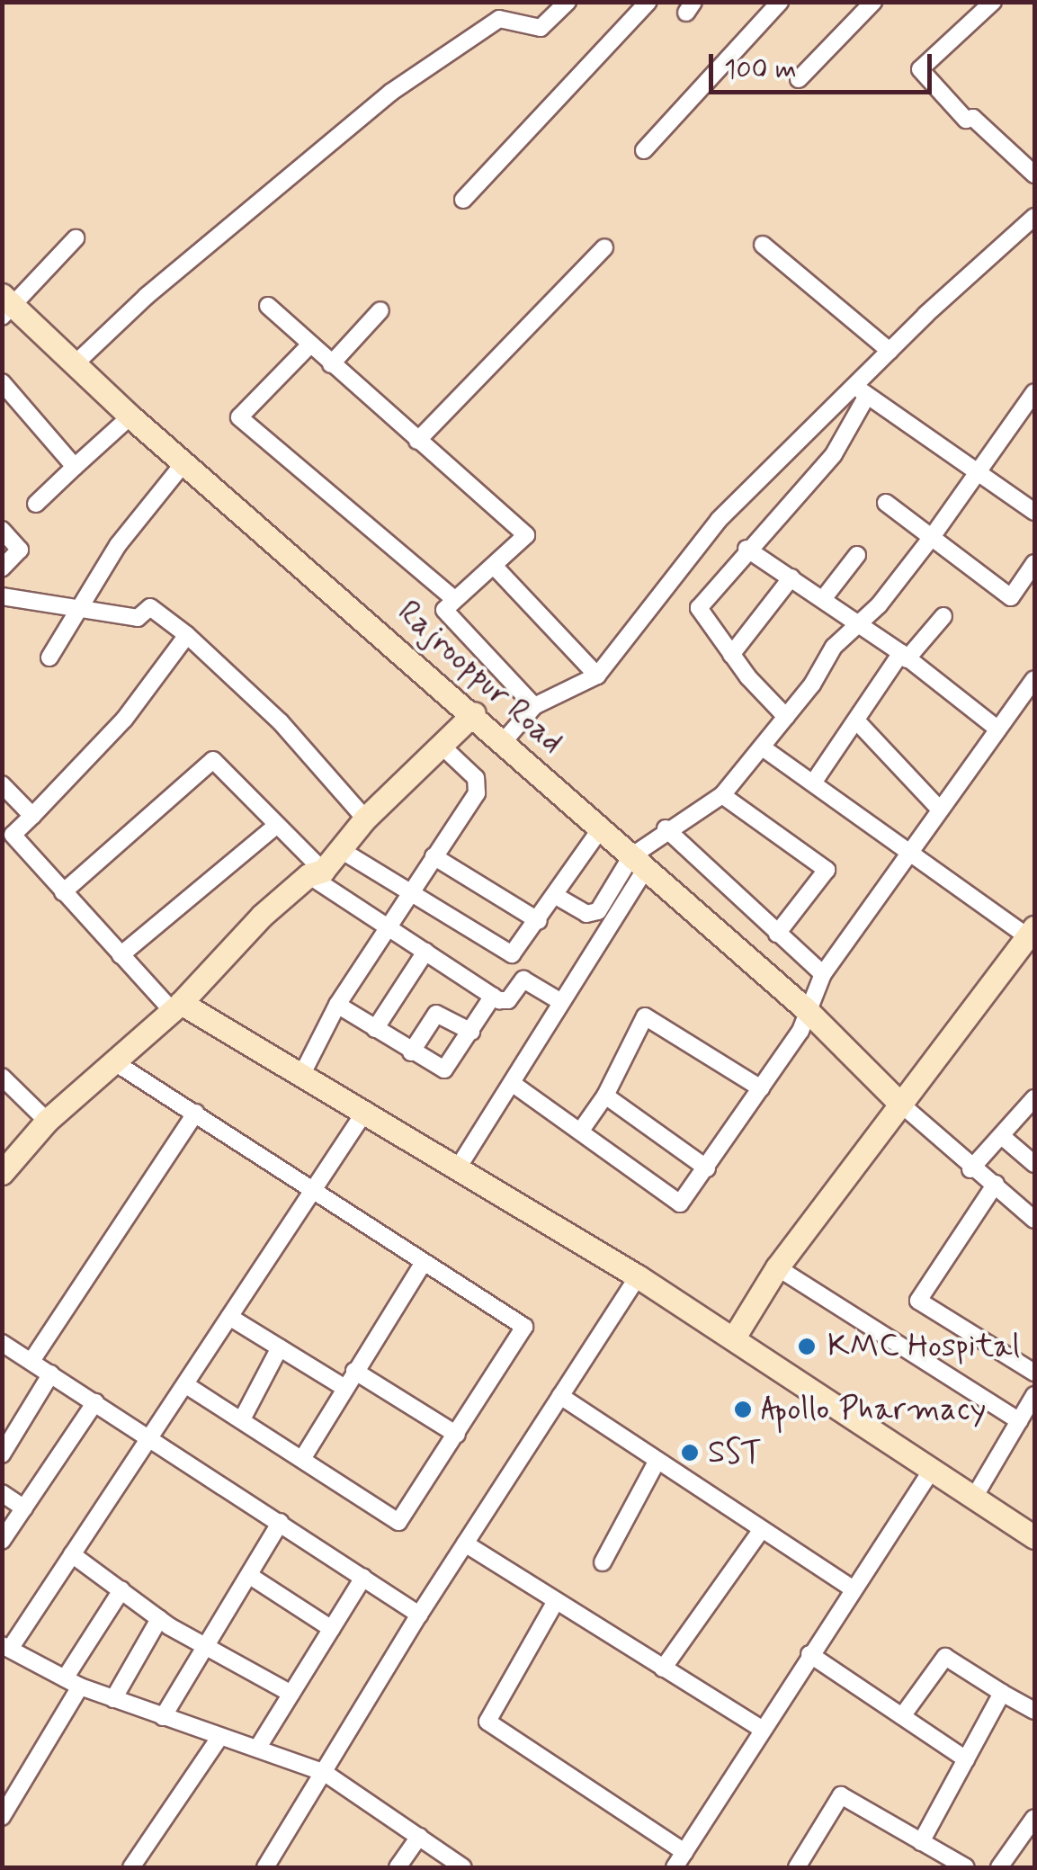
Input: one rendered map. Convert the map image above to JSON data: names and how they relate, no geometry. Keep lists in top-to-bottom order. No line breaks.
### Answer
{"streets":{"main road":["Rajrooppur Road"]},"places":["KMC Hospital","Apollo Pharmacy","SST"],"scale_bar":"100 m"}
